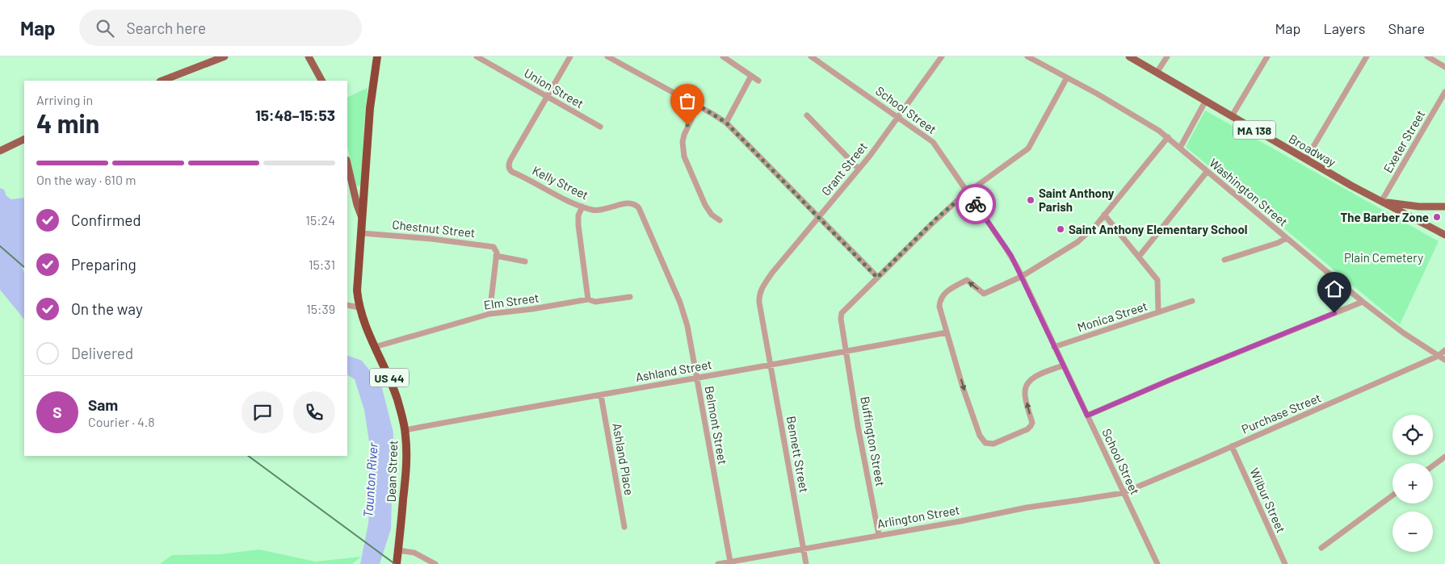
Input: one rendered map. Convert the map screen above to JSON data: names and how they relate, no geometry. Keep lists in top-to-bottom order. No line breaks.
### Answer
{"streets":{"highway":["US 44","Dean Street"],"main road":["MA 138","Broadway"],"street":["Union Street","School Street","Exeter Street","Grant Street","Kelly Street","Washington Street","Chestnut Street","Elm Street","Monica Street","Ashland Street","Purchase Street","Belmont Street","Buffington Street","Bennett Street","Ashland Place","Wilbur Street","Arlington Street"]},"crossings":[["Union Street","Kelly Street"],["School Street","Grant Street"],["School Street","Monica Street"],["School Street","Purchase Street"],["School Street","Arlington Street"],["Exeter Street","Broadway"],["Grant Street","Ashland Street"],["Grant Street","Bennett Street"],["Kelly Street","Belmont Street"],["Washington Street","Purchase Street"],["Chestnut Street","Dean Street"],["Elm Street","Dean Street"],["Ashland Street","Belmont Street"],["Ashland Street","Buffington Street"],["Ashland Street","Bennett Street"],["Ashland Street","Ashland Place"],["Ashland Street","Dean Street"],["US 44","Dean Street"],["Purchase Street","Wilbur Street"],["Purchase Street","Arlington Street"],["Belmont Street","Arlington Street"],["Buffington Street","Arlington Street"],["Bennett Street","Arlington Street"]],"water":["Taunton River"],"parks":["Plain Cemetery"],"places":["Saint Anthony Parish","The Barber Zone","Saint Anthony Elementary School"],"page":{"header":"Map","search":"Search here","nav":["Map","Layers","Share"],"heading":["4 min","Arriving in","15:48–15:53"],"panel":["Sam","Courier · 4.8"],"bar":"On the way · 610 m","list":[["Confirmed","15:24"],["Preparing","15:31"],["On the way","15:39"],"Delivered"],"round":"S","map_buttons":["+","−"]}}
